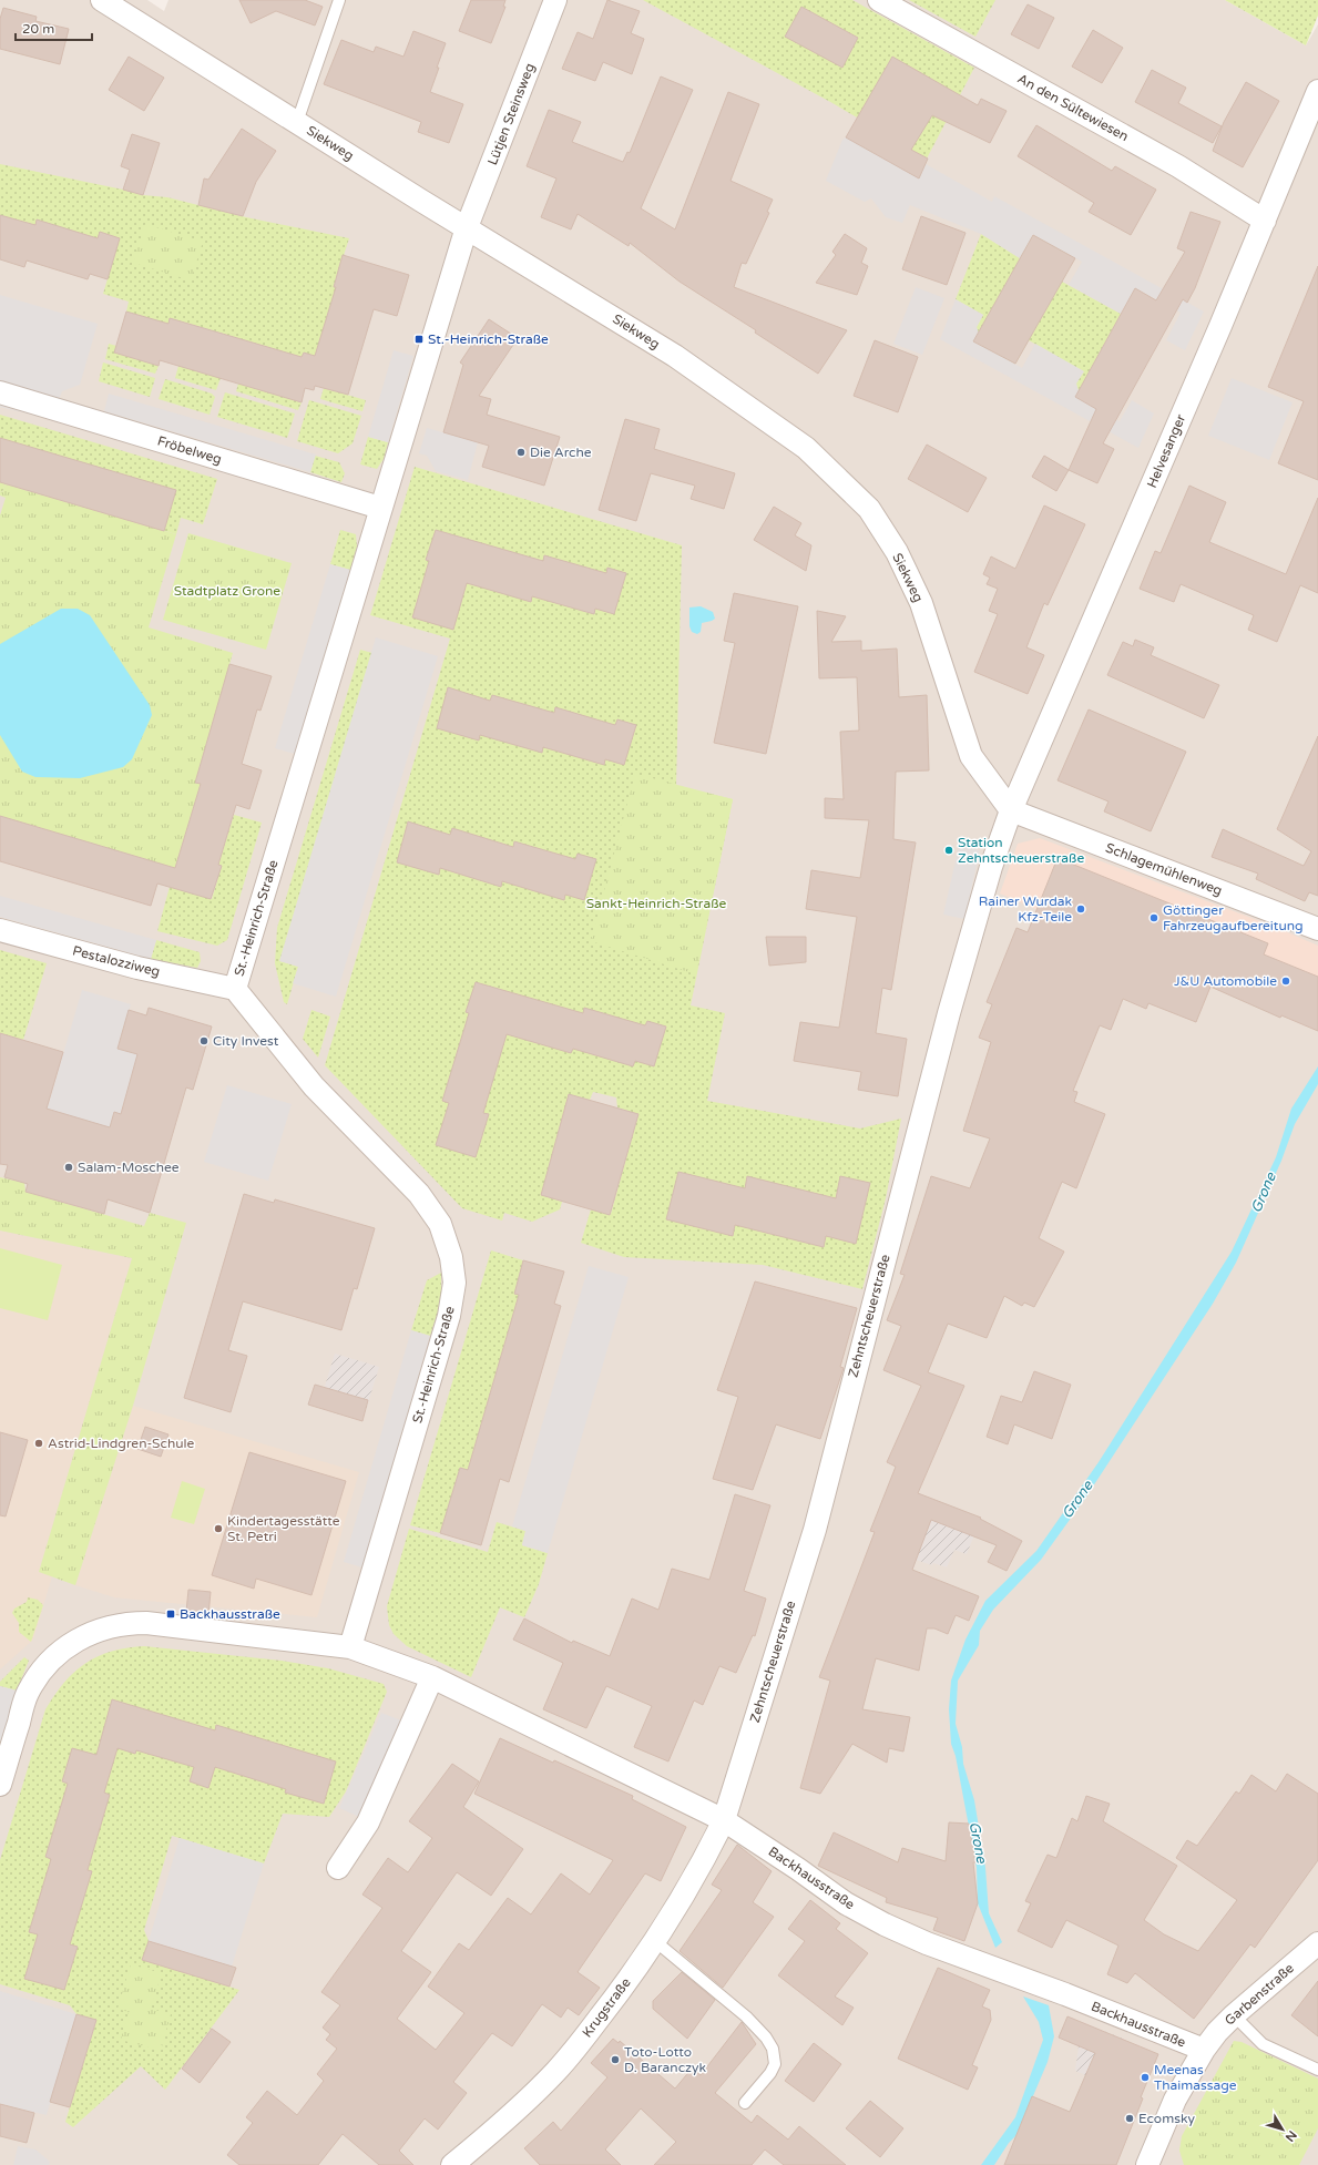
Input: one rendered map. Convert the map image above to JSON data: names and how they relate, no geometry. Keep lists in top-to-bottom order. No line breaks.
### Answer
{"streets":{"street":["An den Sültewiesen","Lütjen Steinsweg","Siekweg","Fröbelweg","Helvesanger","Schlagemühlenweg","St.-Heinrich-Straße","Pestalozziweg","Zehntscheuerstraße","Backhausstraße","Garbenstraße","Krugstraße"]},"crossings":[["An den Sültewiesen","Helvesanger"],["Lütjen Steinsweg","Siekweg"],["Lütjen Steinsweg","St.-Heinrich-Straße"],["Siekweg","Helvesanger"],["Siekweg","Schlagemühlenweg"],["Siekweg","St.-Heinrich-Straße"],["Siekweg","Zehntscheuerstraße"],["Fröbelweg","St.-Heinrich-Straße"],["Helvesanger","Schlagemühlenweg"],["Helvesanger","Zehntscheuerstraße"],["Schlagemühlenweg","Zehntscheuerstraße"],["St.-Heinrich-Straße","Pestalozziweg"],["St.-Heinrich-Straße","Backhausstraße"],["Zehntscheuerstraße","Backhausstraße"],["Zehntscheuerstraße","Krugstraße"],["Backhausstraße","Garbenstraße"],["Backhausstraße","Krugstraße"]],"water":["Grone"],"parks":["Stadtplatz Grone","Sankt-Heinrich-Straße"],"places":{"transit":["St.-Heinrich-Straße","Backhausstraße"],"other":["Die Arche","Station Zehntscheuerstraße","Rainer Wurdak Kfz-Teile","Göttinger Fahrzeugaufbereitung","J&U Automobile","City Invest","Salam-Moschee","Astrid-Lindgren-Schule","Kindertagesstätte St. Petri","Toto-Lotto D. Baranczyk","Meenas Thaimassage","Ecomsky"]},"scale_bar":"20 m","north":"bottom right"}
